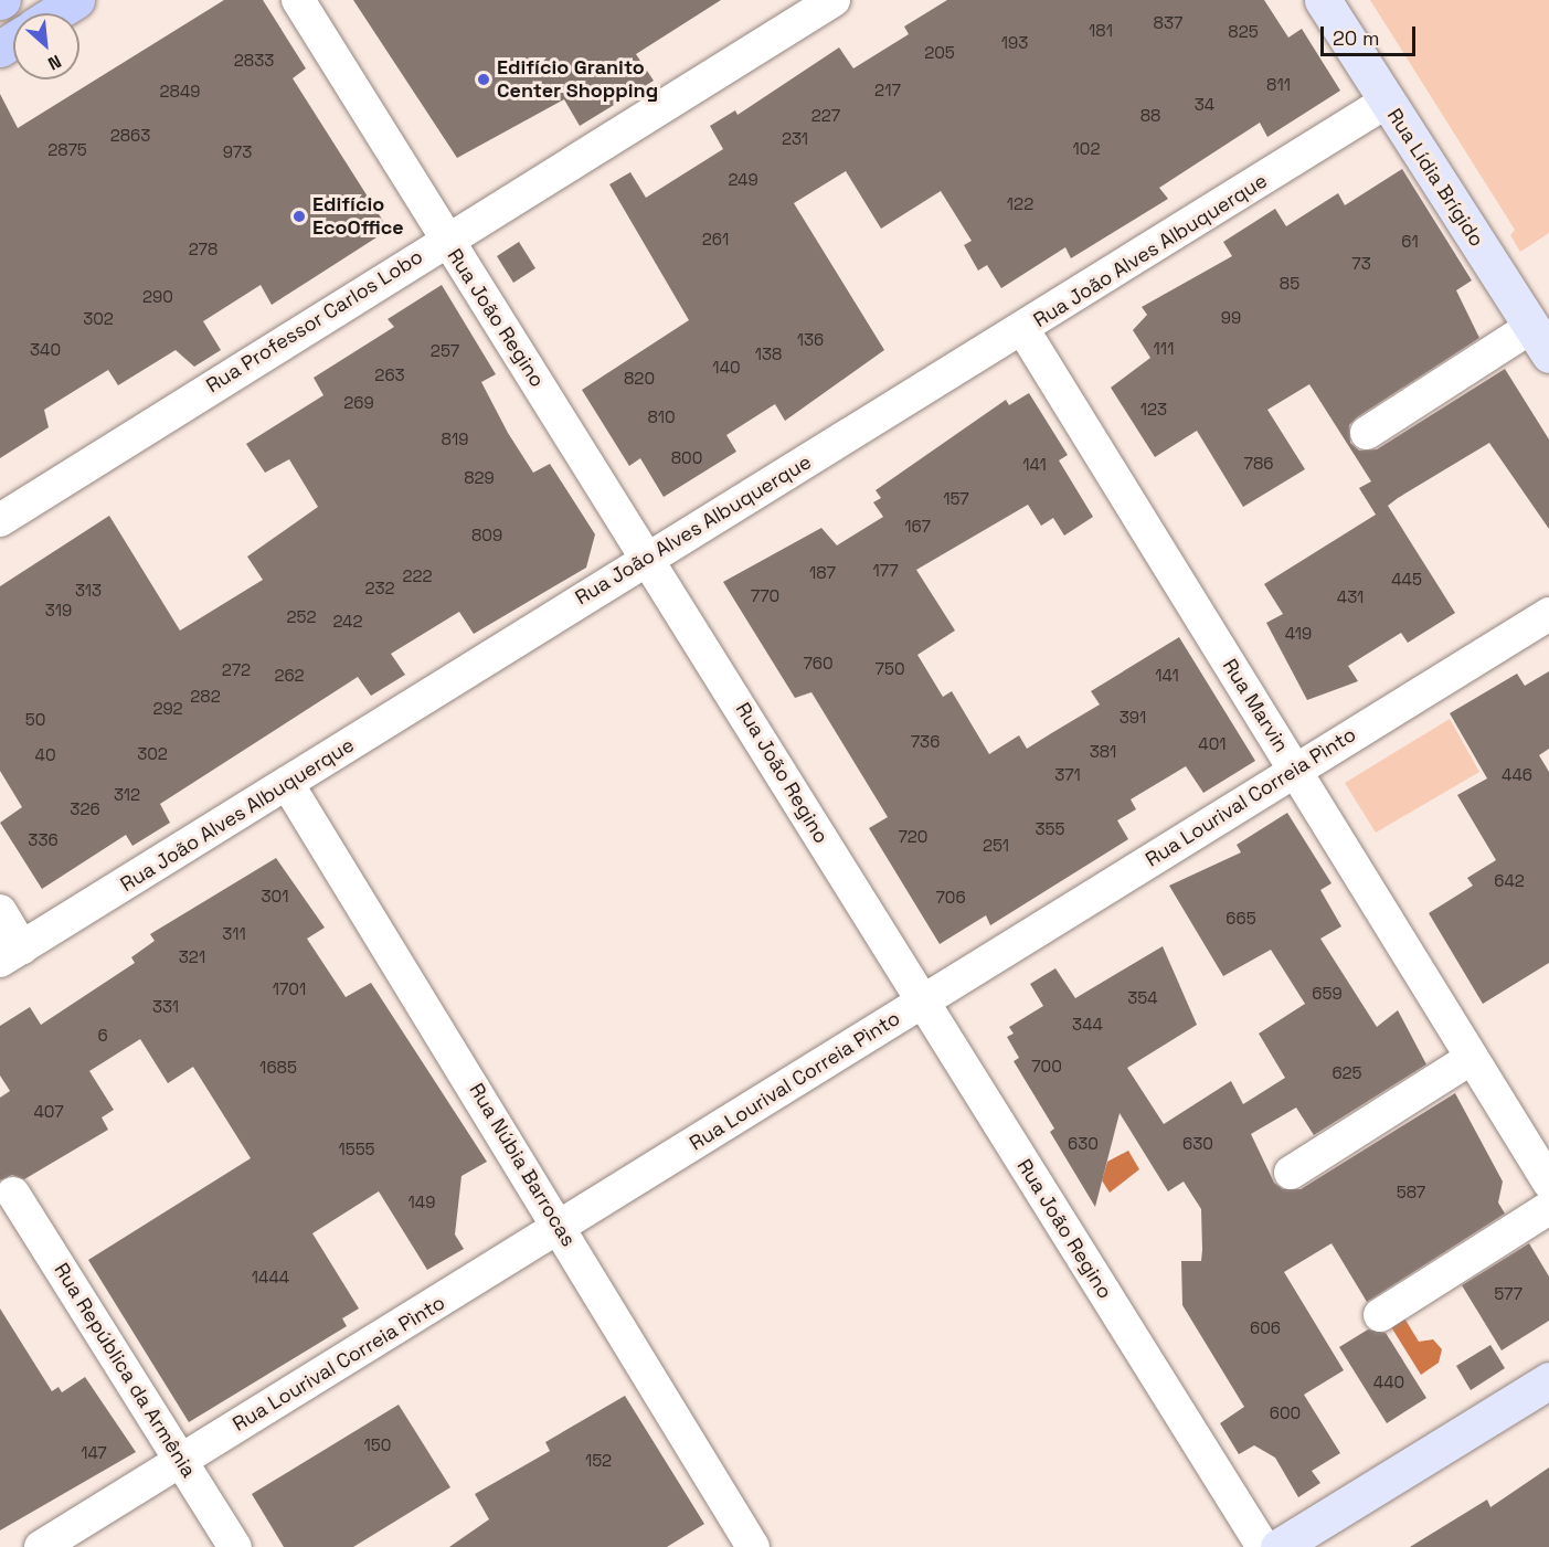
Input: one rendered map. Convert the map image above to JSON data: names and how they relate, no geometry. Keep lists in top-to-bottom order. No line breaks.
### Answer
{"streets":{"street":["Rua Lídia Brígido","Rua João Alves Albuquerque","Rua João Regino","Rua Professor Carlos Lobo","Rua Marvin","Rua Lourival Correia Pìnto","Rua Núbia Barrocas","Rua República da Armênia"]},"crossings":[["Rua Lídia Brígido","Rua João Alves Albuquerque"],["Rua João Alves Albuquerque","Rua João Regino"],["Rua João Alves Albuquerque","Rua Marvin"],["Rua João Alves Albuquerque","Rua Núbia Barrocas"],["Rua João Regino","Rua Professor Carlos Lobo"],["Rua João Regino","Rua Lourival Correia Pìnto"],["Rua Marvin","Rua Lourival Correia Pìnto"],["Rua Lourival Correia Pìnto","Rua Núbia Barrocas"],["Rua Lourival Correia Pìnto","Rua República da Armênia"]],"places":["Edifício Granito Center Shopping","Edifício EcoOffice"],"house_numbers":["837","181","825","193","205","2833","811","217","2849","34","227","88","2863","231","102","2875","973","249","122","261","61","278","73","85","290","99","302","136","111","340","257","138","140","263","820","269","123","810","819","800","786","141","829","157","167","809","177","187","222","445","232","313","770","431","319","252","242","419","760","750","272","262","141","282","292","391","50","736","401","381","302","40","371","446","312","326","355","720","336","251","642","301","706","665","311","321","1701","659","354","331","344","6","700","1685","625","407","630","630","1555","587","149","1444","577","606","440","600","150","147","152"],"scale_bar":"20 m","north":"bottom right"}
